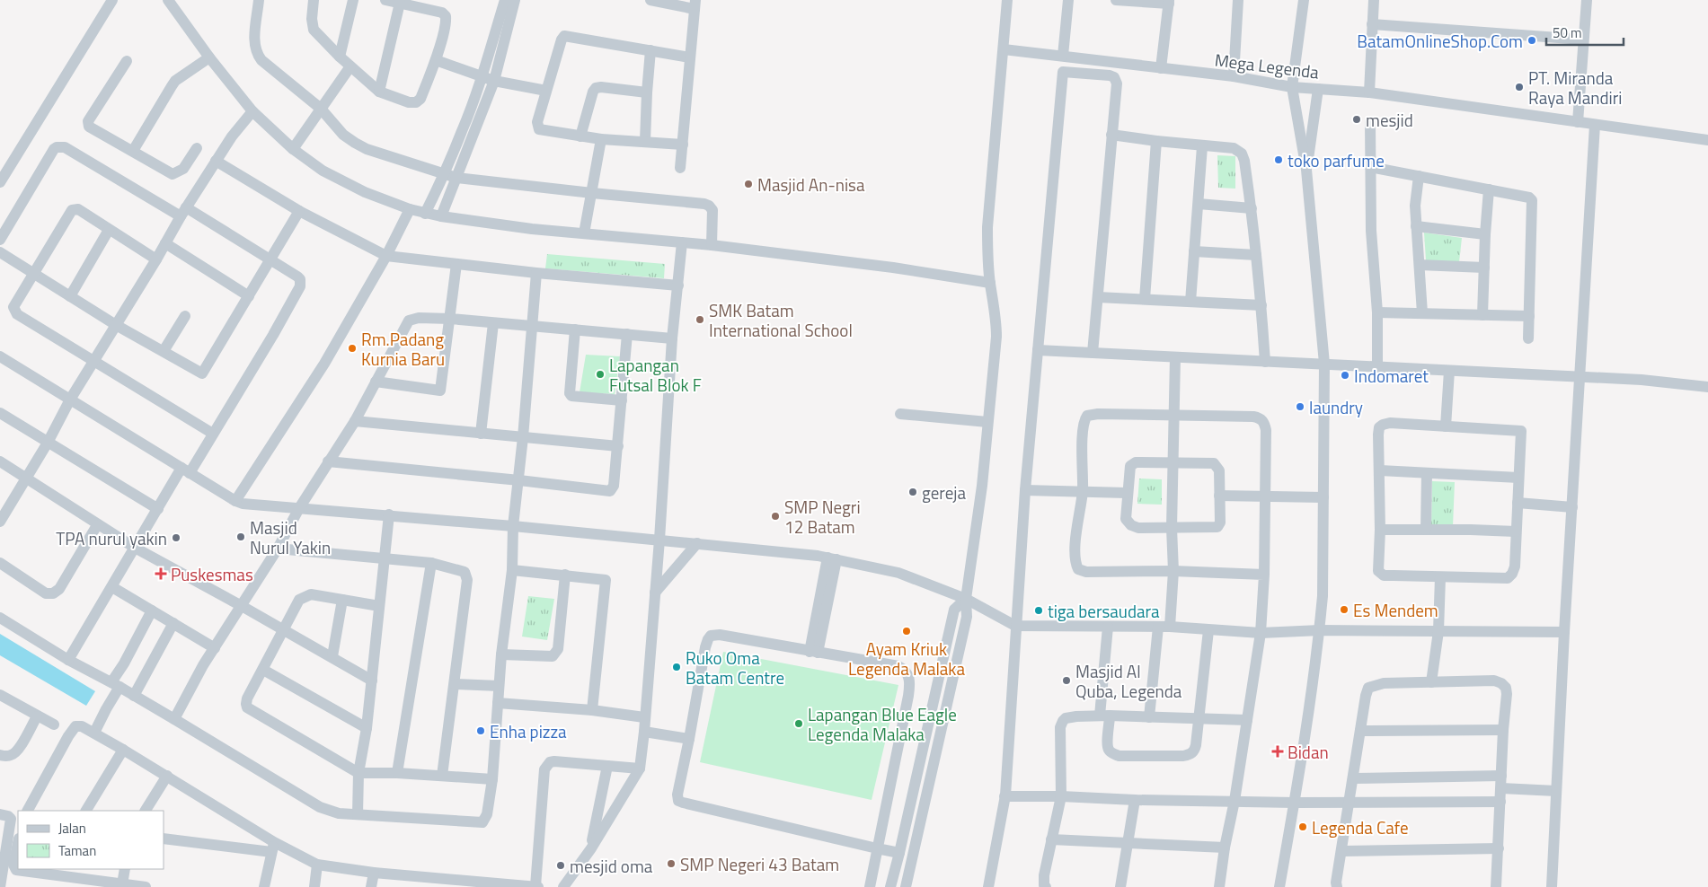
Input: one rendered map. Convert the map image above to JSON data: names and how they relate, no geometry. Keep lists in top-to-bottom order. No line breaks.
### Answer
{"streets":{"street":["Mega Legenda"]},"places":{"other":["BatamOnlineShop.Com","PT. Miranda Raya Mandiri","mesjid","toko parfume","Masjid An-nisa","SMK Batam International School","Rm.Padang Kurnia Baru","Lapangan Futsal Blok F","Indomaret","laundry","gereja","SMP Negri 12 Batam","Masjid Nurul Yakin","TPA nurul yakin","Es Mendem","tiga bersaudara","Ayam Kriuk Legenda Malaka","Ruko Oma Batam Centre","Masjid Al Quba, Legenda","Lapangan Blue Eagle Legenda Malaka","Enha pizza","Legenda Cafe","SMP Negeri 43 Batam","mesjid oma"],"health":["Puskesmas","Bidan"]},"legend":["Jalan","Taman"],"scale_bar":"50 m"}
